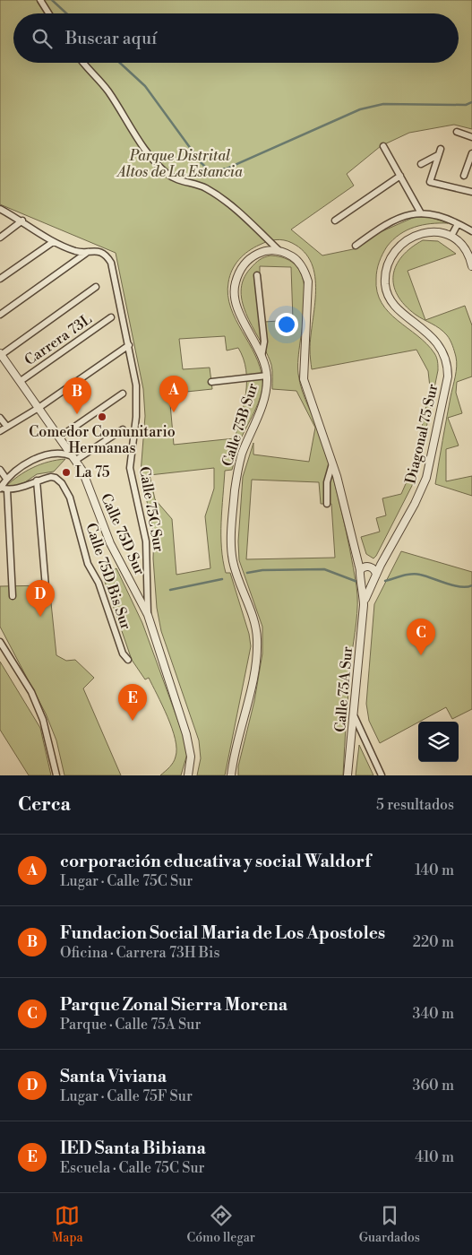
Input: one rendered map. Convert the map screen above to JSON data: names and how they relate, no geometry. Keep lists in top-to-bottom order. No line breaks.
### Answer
{"streets":{"street":["Carrera 73L","Calle 75B Sur","Diagonal 75 Sur","Calle 75C Sur","Calle 75D Sur","Calle 75D Bis Sur","Calle 75A Sur"]},"crossings":[["Carrera 73L","Calle 75D Sur"],["Diagonal 75 Sur","Calle 75A Sur"],["Calle 75C Sur","Calle 75D Sur"]],"parks":["Parque Distrital Altos de La Estancia"],"places":["Comedor Comunitario Hermanas","La 75"],"page":{"search":"Buscar aquí","pins":["A","B","D","C","E"],"heading":["Cerca","5 resultados"],"list":[{"mark":"A","name":"corporación educativa y social Waldorf","note":"Lugar · Calle 75C Sur","value":"140 m"},{"mark":"B","name":"Fundacion Social Maria de Los Apostoles","note":"Oficina · Carrera 73H Bis","value":"220 m"},{"mark":"C","name":"Parque Zonal Sierra Morena","note":"Parque · Calle 75A Sur","value":"340 m"},{"mark":"D","name":"Santa Viviana","note":"Lugar · Calle 75F Sur","value":"360 m"},{"mark":"E","name":"IED Santa Bibiana","note":"Escuela · Calle 75C Sur","value":"410 m"}],"nav":["Mapa","Cómo llegar","Guardados"]}}
